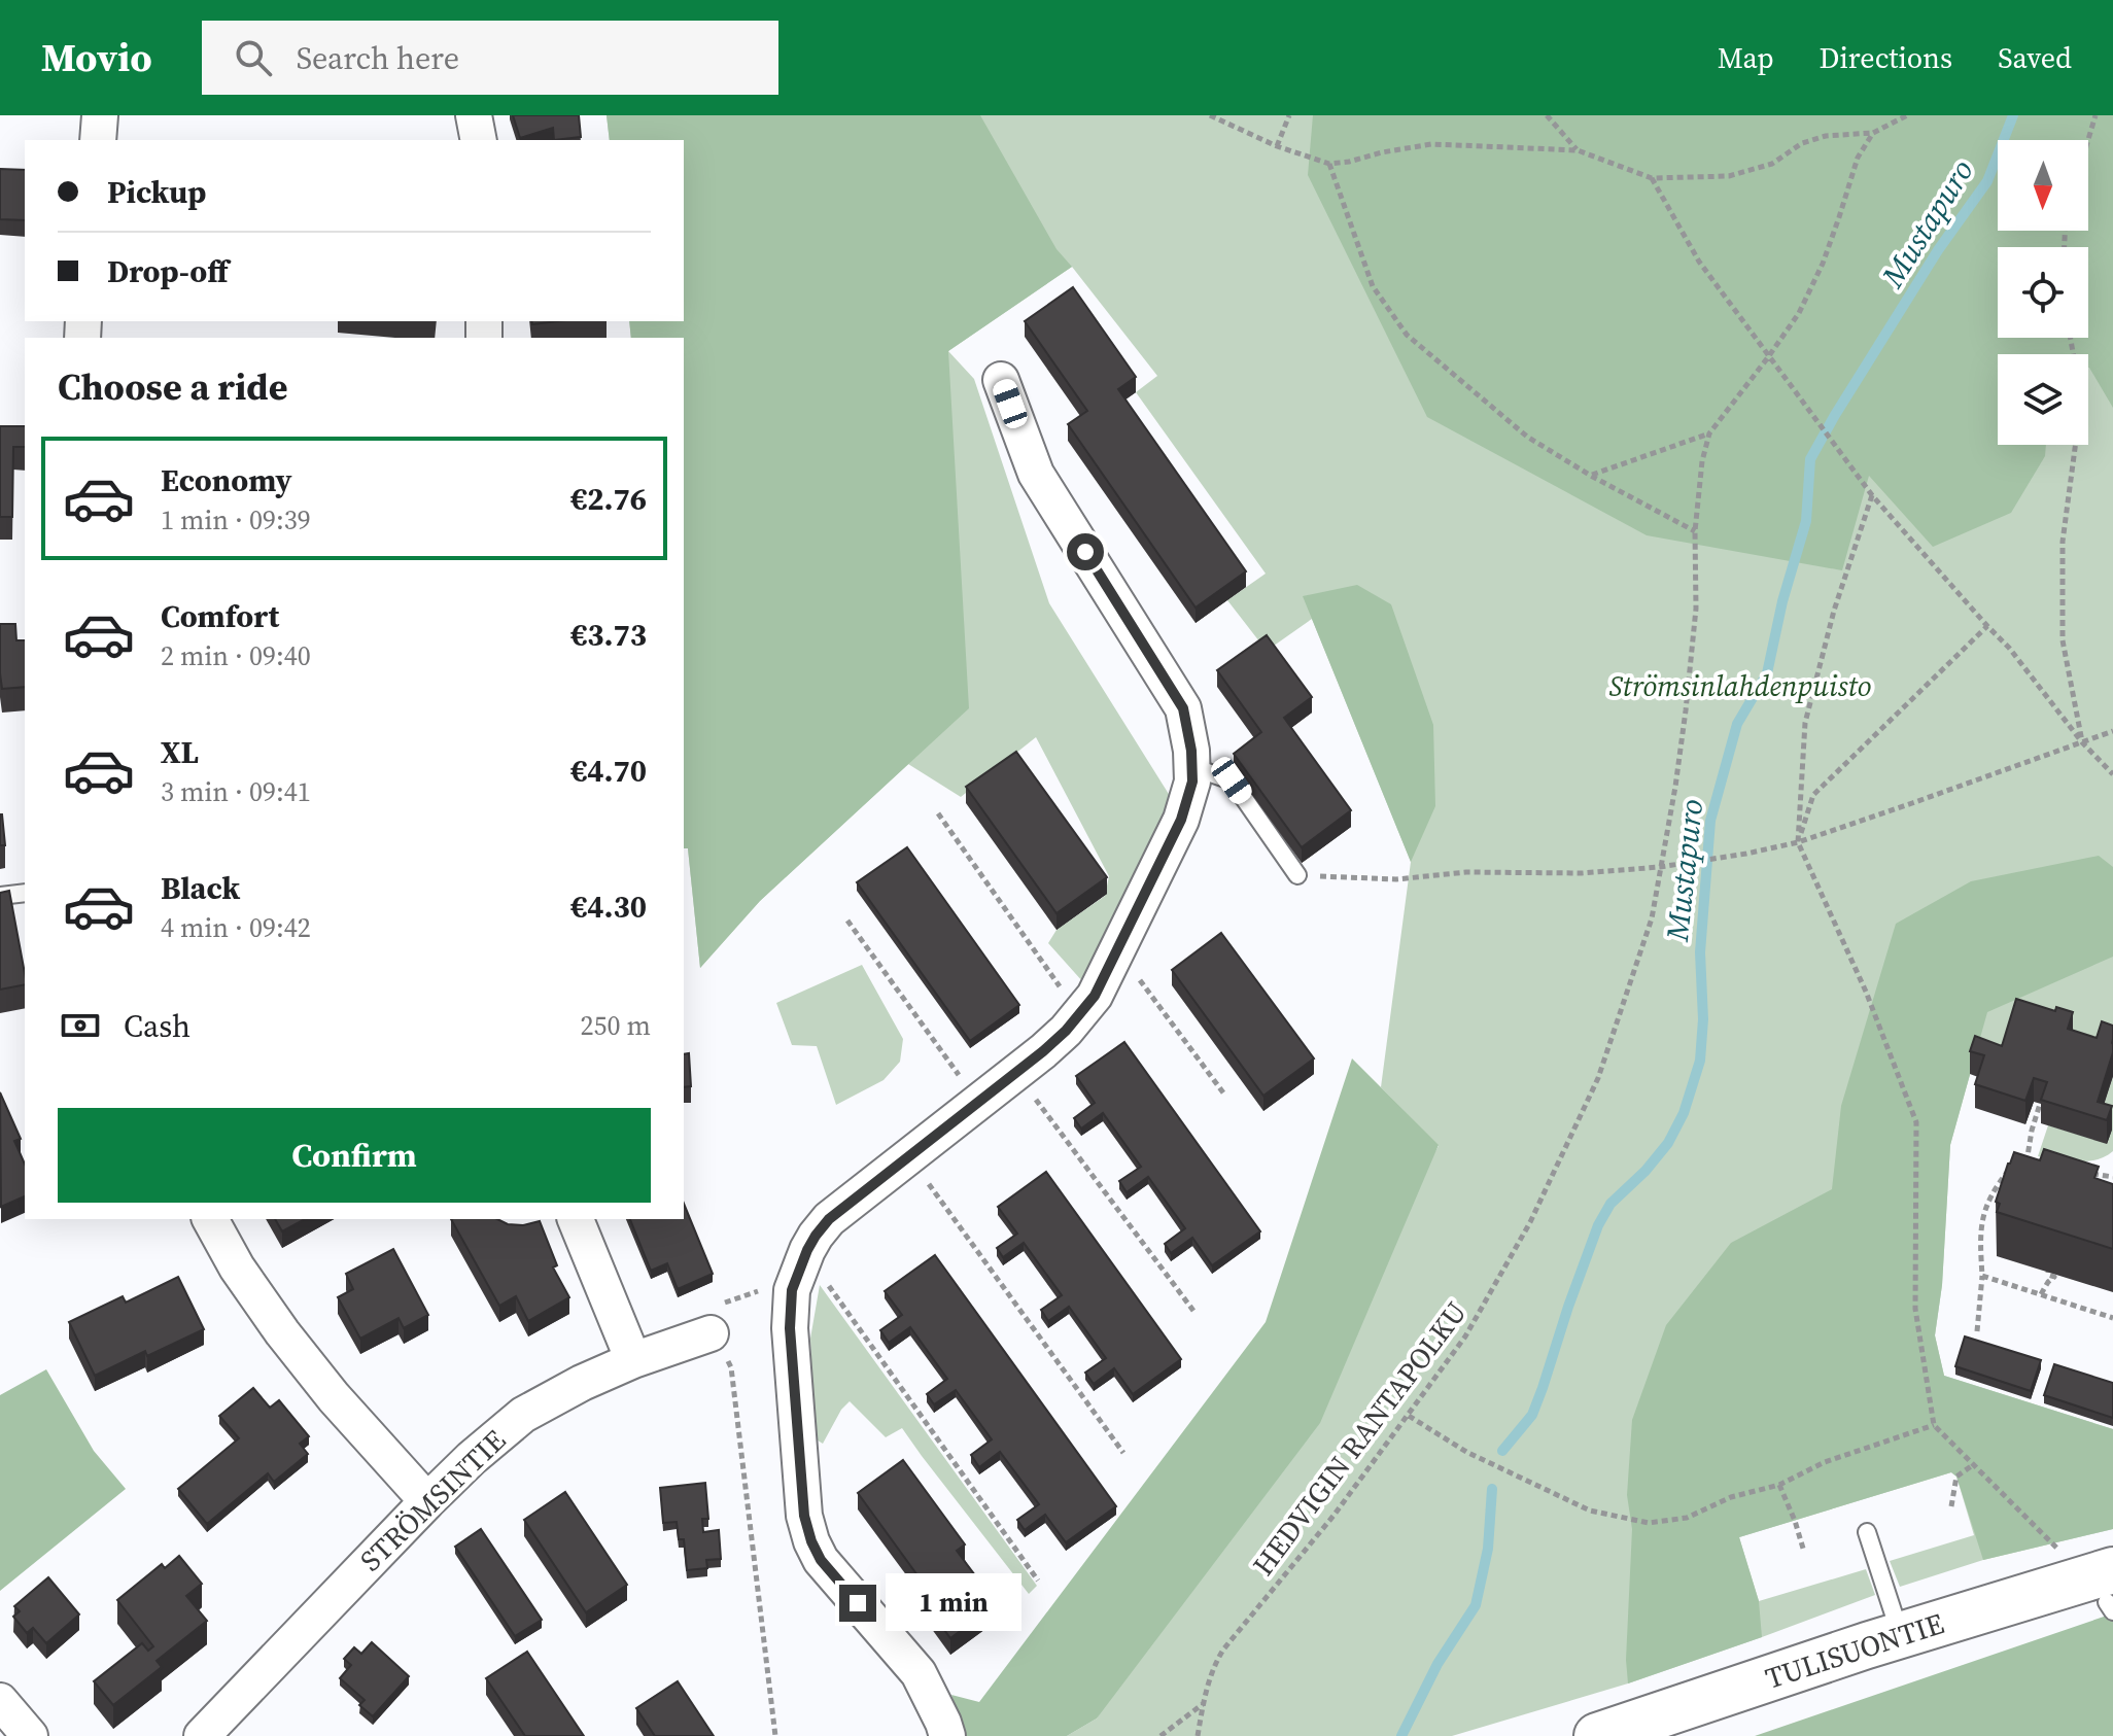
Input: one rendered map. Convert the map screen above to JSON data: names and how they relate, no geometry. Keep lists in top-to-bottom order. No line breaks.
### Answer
{"streets":{"main road":["TULISUONTIE"],"street":["STRÖMSINTIE"],"path":["HEDVIGIN RANTAPOLKU"]},"water":["Mustapuro"],"parks":["Strömsinlahdenpuisto"],"north":"bottom","page":{"header":"Movio","search":"Search here","nav":["Map","Directions","Saved"],"banner":["Pickup","Drop-off"],"heading":"Choose a ride","list":[{"name":"Economy","note":"1 min · 09:39","value":"€2.76"},{"name":"Comfort","note":"2 min · 09:40","value":"€3.73"},{"name":"XL","note":"3 min · 09:41","value":"€4.70"},{"name":"Black","note":"4 min · 09:42","value":"€4.30"}],"pay":["Cash","250 m"],"buttons":"Confirm","bubble":"1 min"}}
